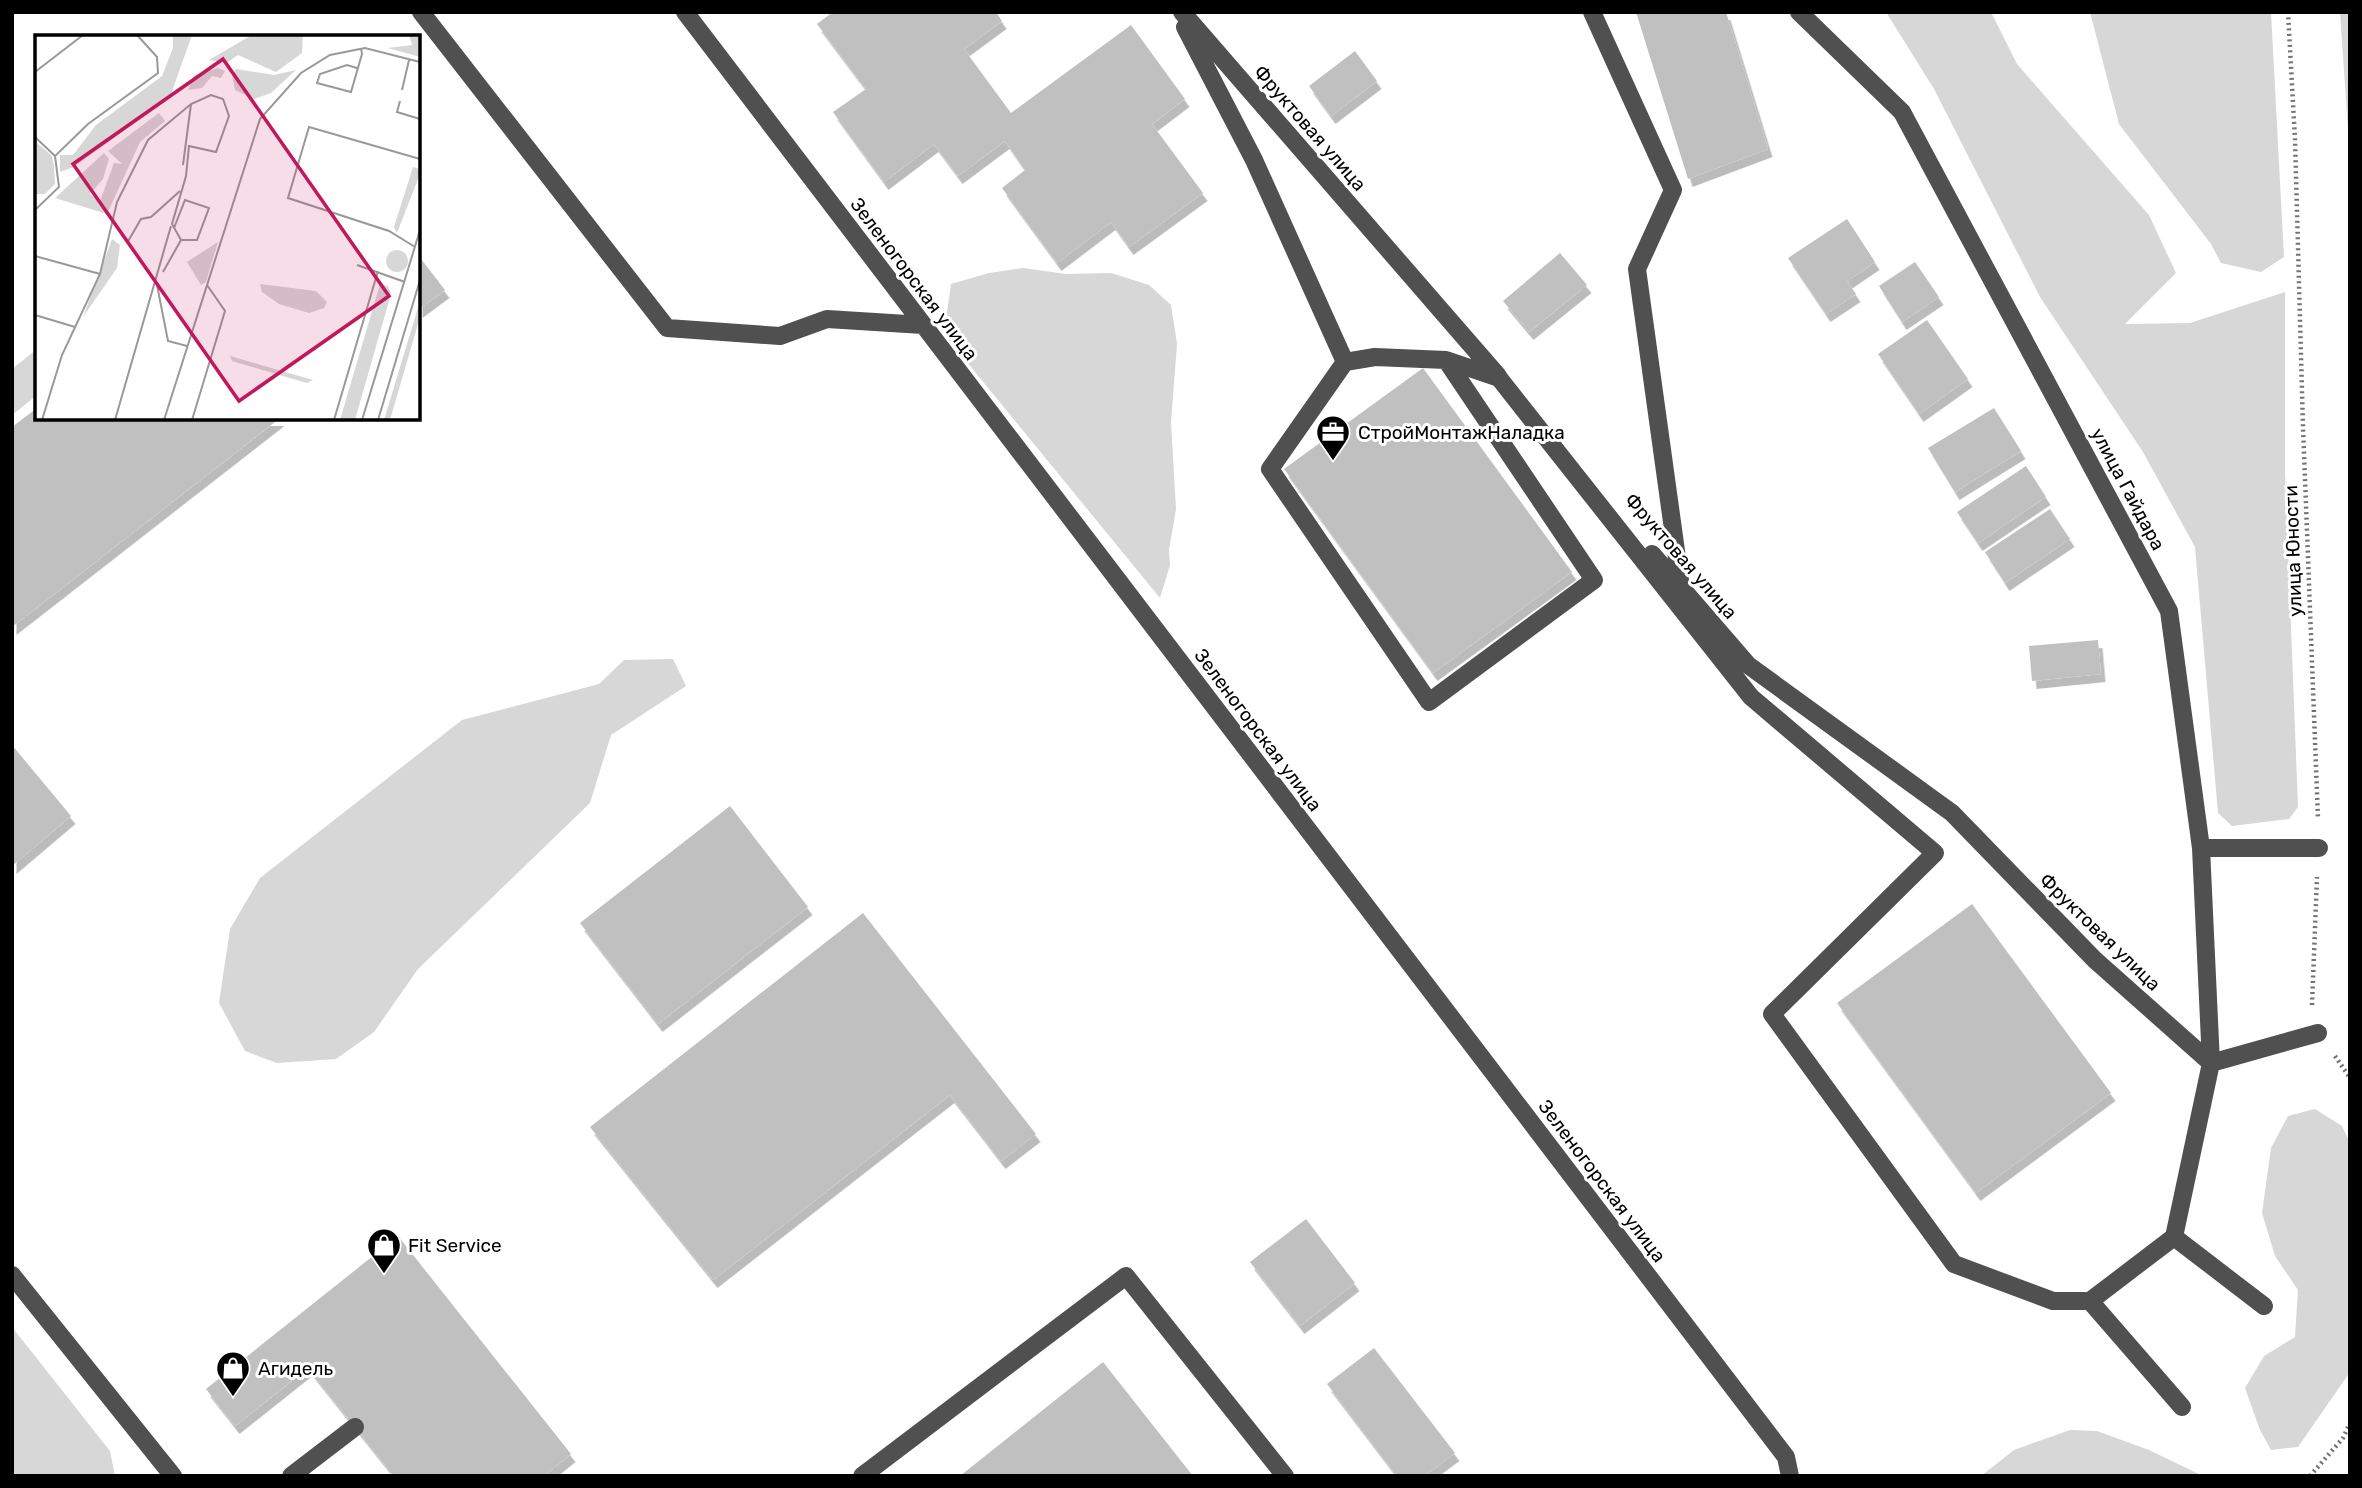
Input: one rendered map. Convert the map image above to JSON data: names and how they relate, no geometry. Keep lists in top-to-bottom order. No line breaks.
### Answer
{"streets":{"street":["Фруктовая улица","Зеленогорская улица","улица Гайдара"],"path":["улица Юности"]},"crossings":[["Фруктовая улица","улица Гайдара"]],"places":{"office":["СтройМонтажНаладка"],"shop":["Fit Service","Агидель"]}}
